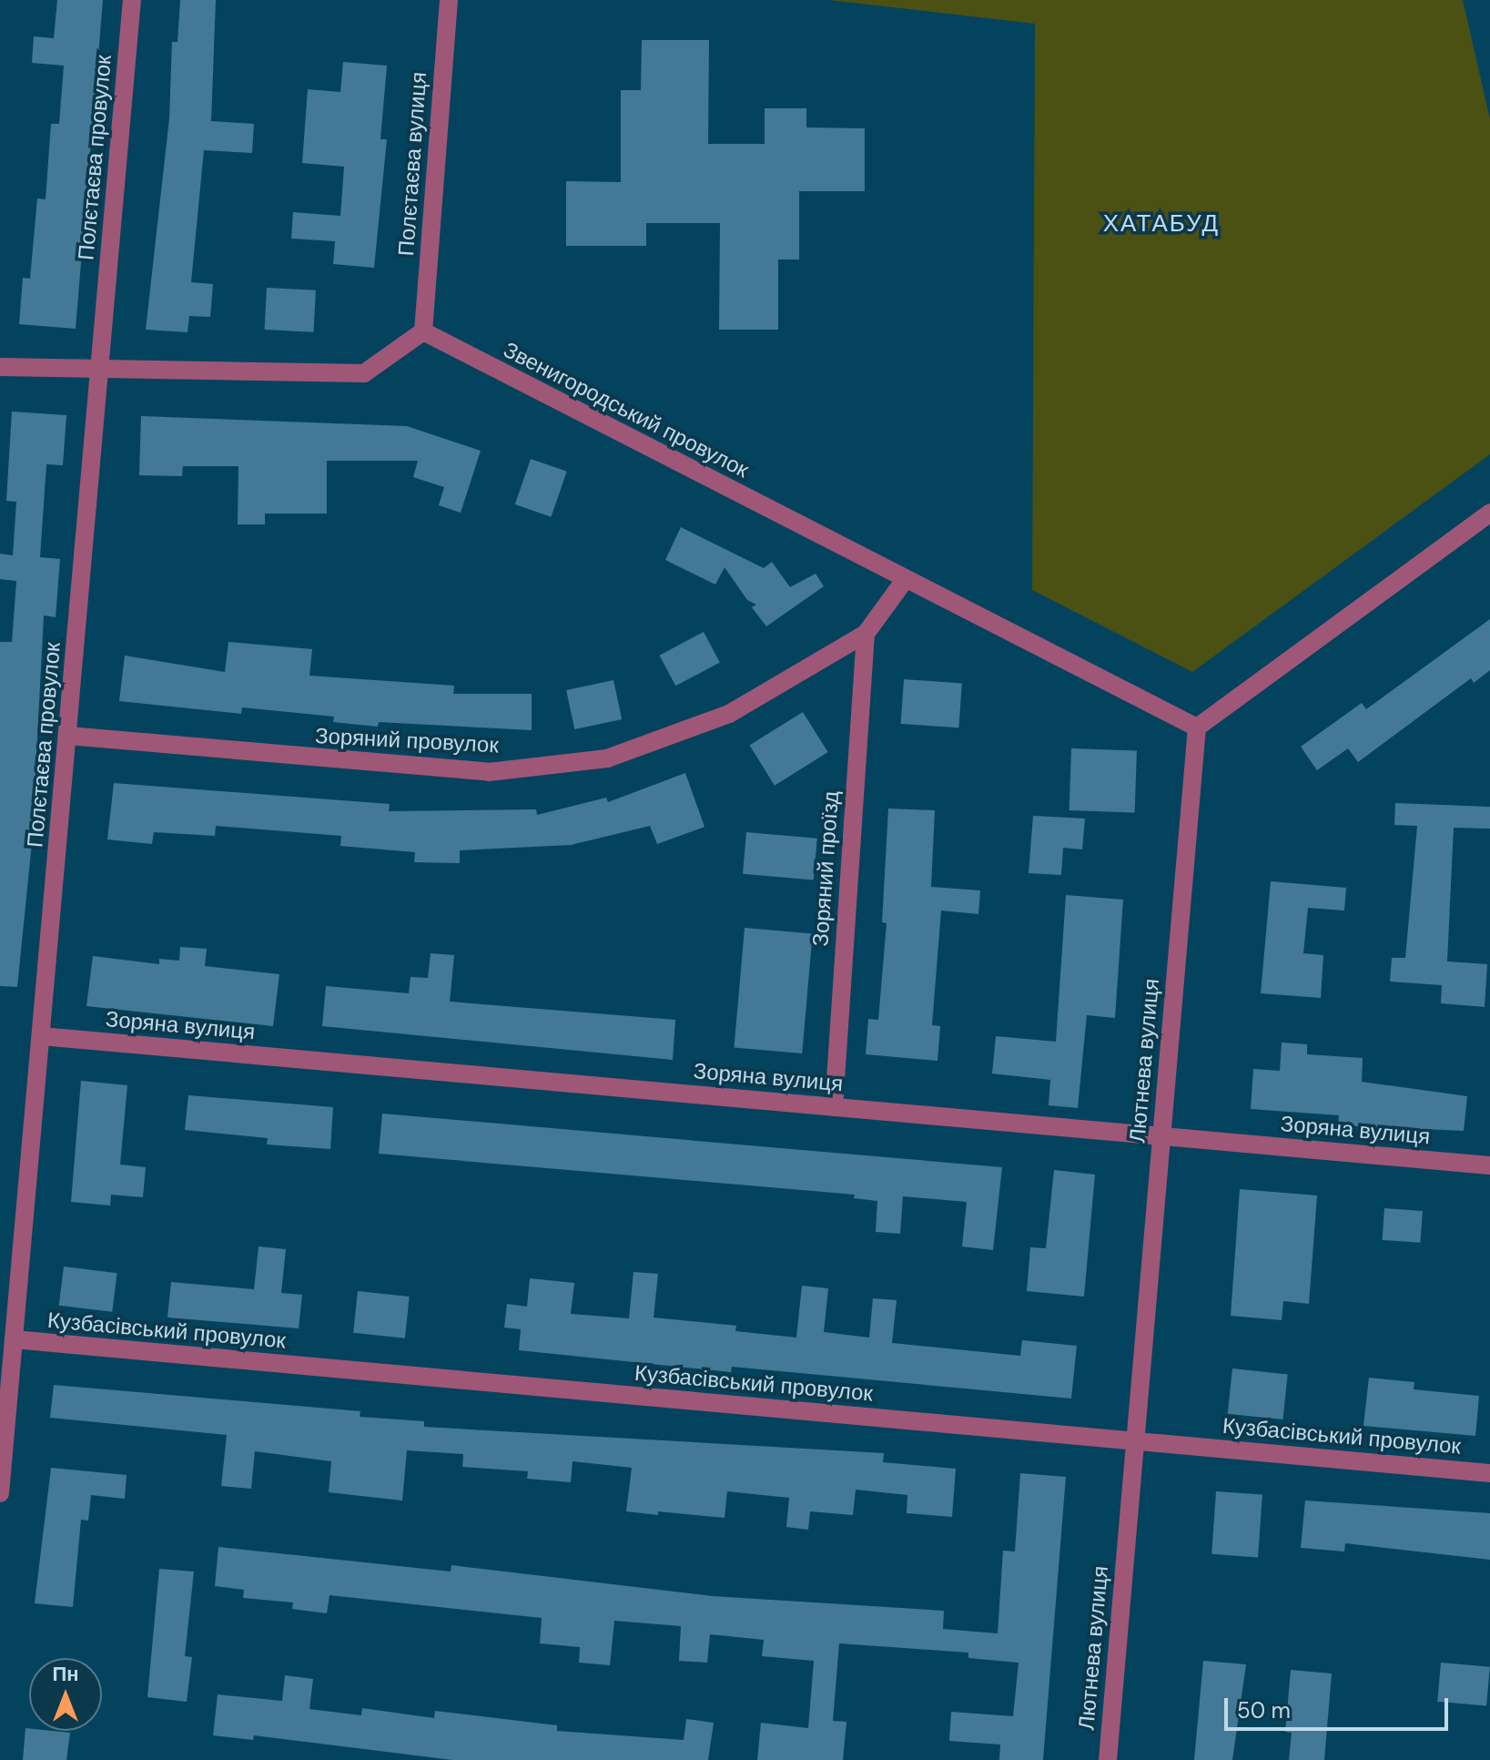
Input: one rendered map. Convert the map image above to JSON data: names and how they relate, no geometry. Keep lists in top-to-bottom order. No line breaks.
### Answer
{"streets":{"street":["Полєтаєва провулок","Полєтаєва вулиця","Звенигородський провулок","Зоряний провулок","Зоряний проїзд","Зоряна вулиця","Лютнева вулиця","Кузбасівський провулок"]},"crossings":[["Полєтаєва провулок","Зоряний провулок"],["Полєтаєва провулок","Зоряна вулиця"],["Полєтаєва провулок","Кузбасівський провулок"],["Полєтаєва вулиця","Звенигородський провулок"],["Звенигородський провулок","Зоряний провулок"],["Звенигородський провулок","Лютнева вулиця"],["Зоряний провулок","Зоряний проїзд"],["Зоряний проїзд","Зоряна вулиця"],["Зоряна вулиця","Лютнева вулиця"],["Лютнева вулиця","Кузбасівський провулок"]],"districts":["ХАТАБУД"],"scale_bar":"50 m","north":"top"}
